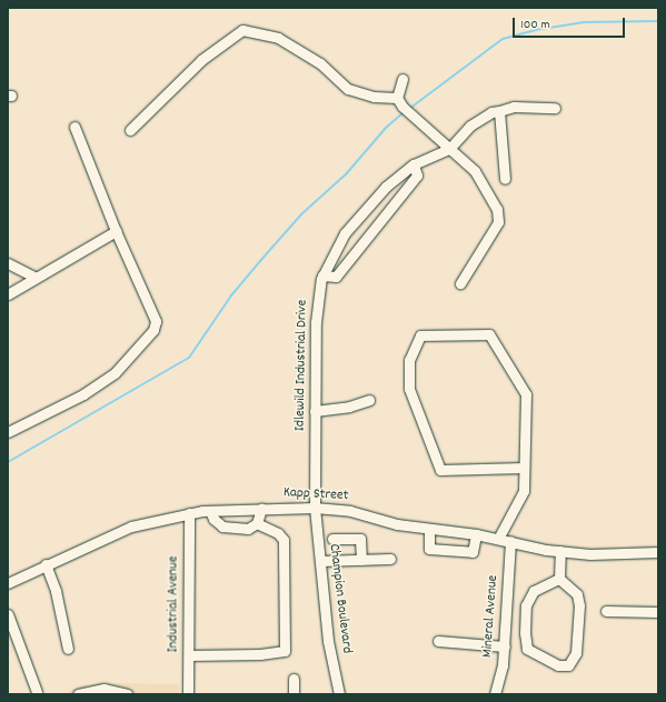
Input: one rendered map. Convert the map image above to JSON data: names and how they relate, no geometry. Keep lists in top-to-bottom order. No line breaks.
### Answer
{"streets":{"street":["Idlewild Industrial Drive","Kapp Street","Champion Boulevard","Industrial Avenue","Mineral Avenue"]},"crossings":[["Idlewild Industrial Drive","Kapp Street"],["Idlewild Industrial Drive","Champion Boulevard"],["Kapp Street","Champion Boulevard"],["Kapp Street","Industrial Avenue"],["Kapp Street","Mineral Avenue"]],"scale_bar":"100 m"}
